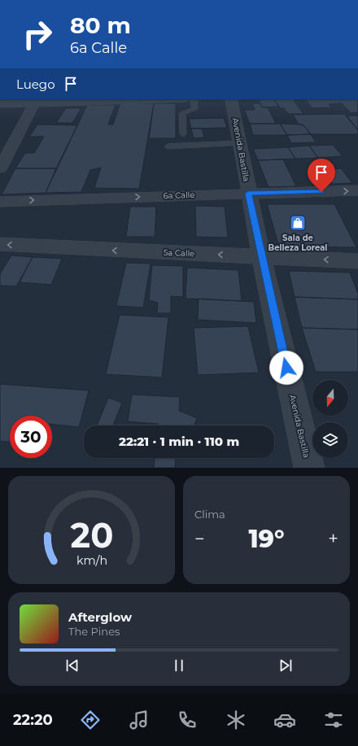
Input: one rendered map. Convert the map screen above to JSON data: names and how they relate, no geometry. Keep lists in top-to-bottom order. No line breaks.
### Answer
{"streets":{"street":["Avenida Bastilla","6a Calle","5a Calle"]},"crossings":[["Avenida Bastilla","6a Calle"],["Avenida Bastilla","5a Calle"]],"places":{"shop":["Sala de Belleza Loreal"]},"north":"bottom","page":{"turn":["80 m","6a Calle"],"then":"Luego","limit":"30","trip":"22:21 · 1 min · 110 m","tile":"Clima","heat":["−","19°","+"],"song":["Afterglow","The Pines"],"tabs":"22:20","gauge":["20","km/h"]}}
